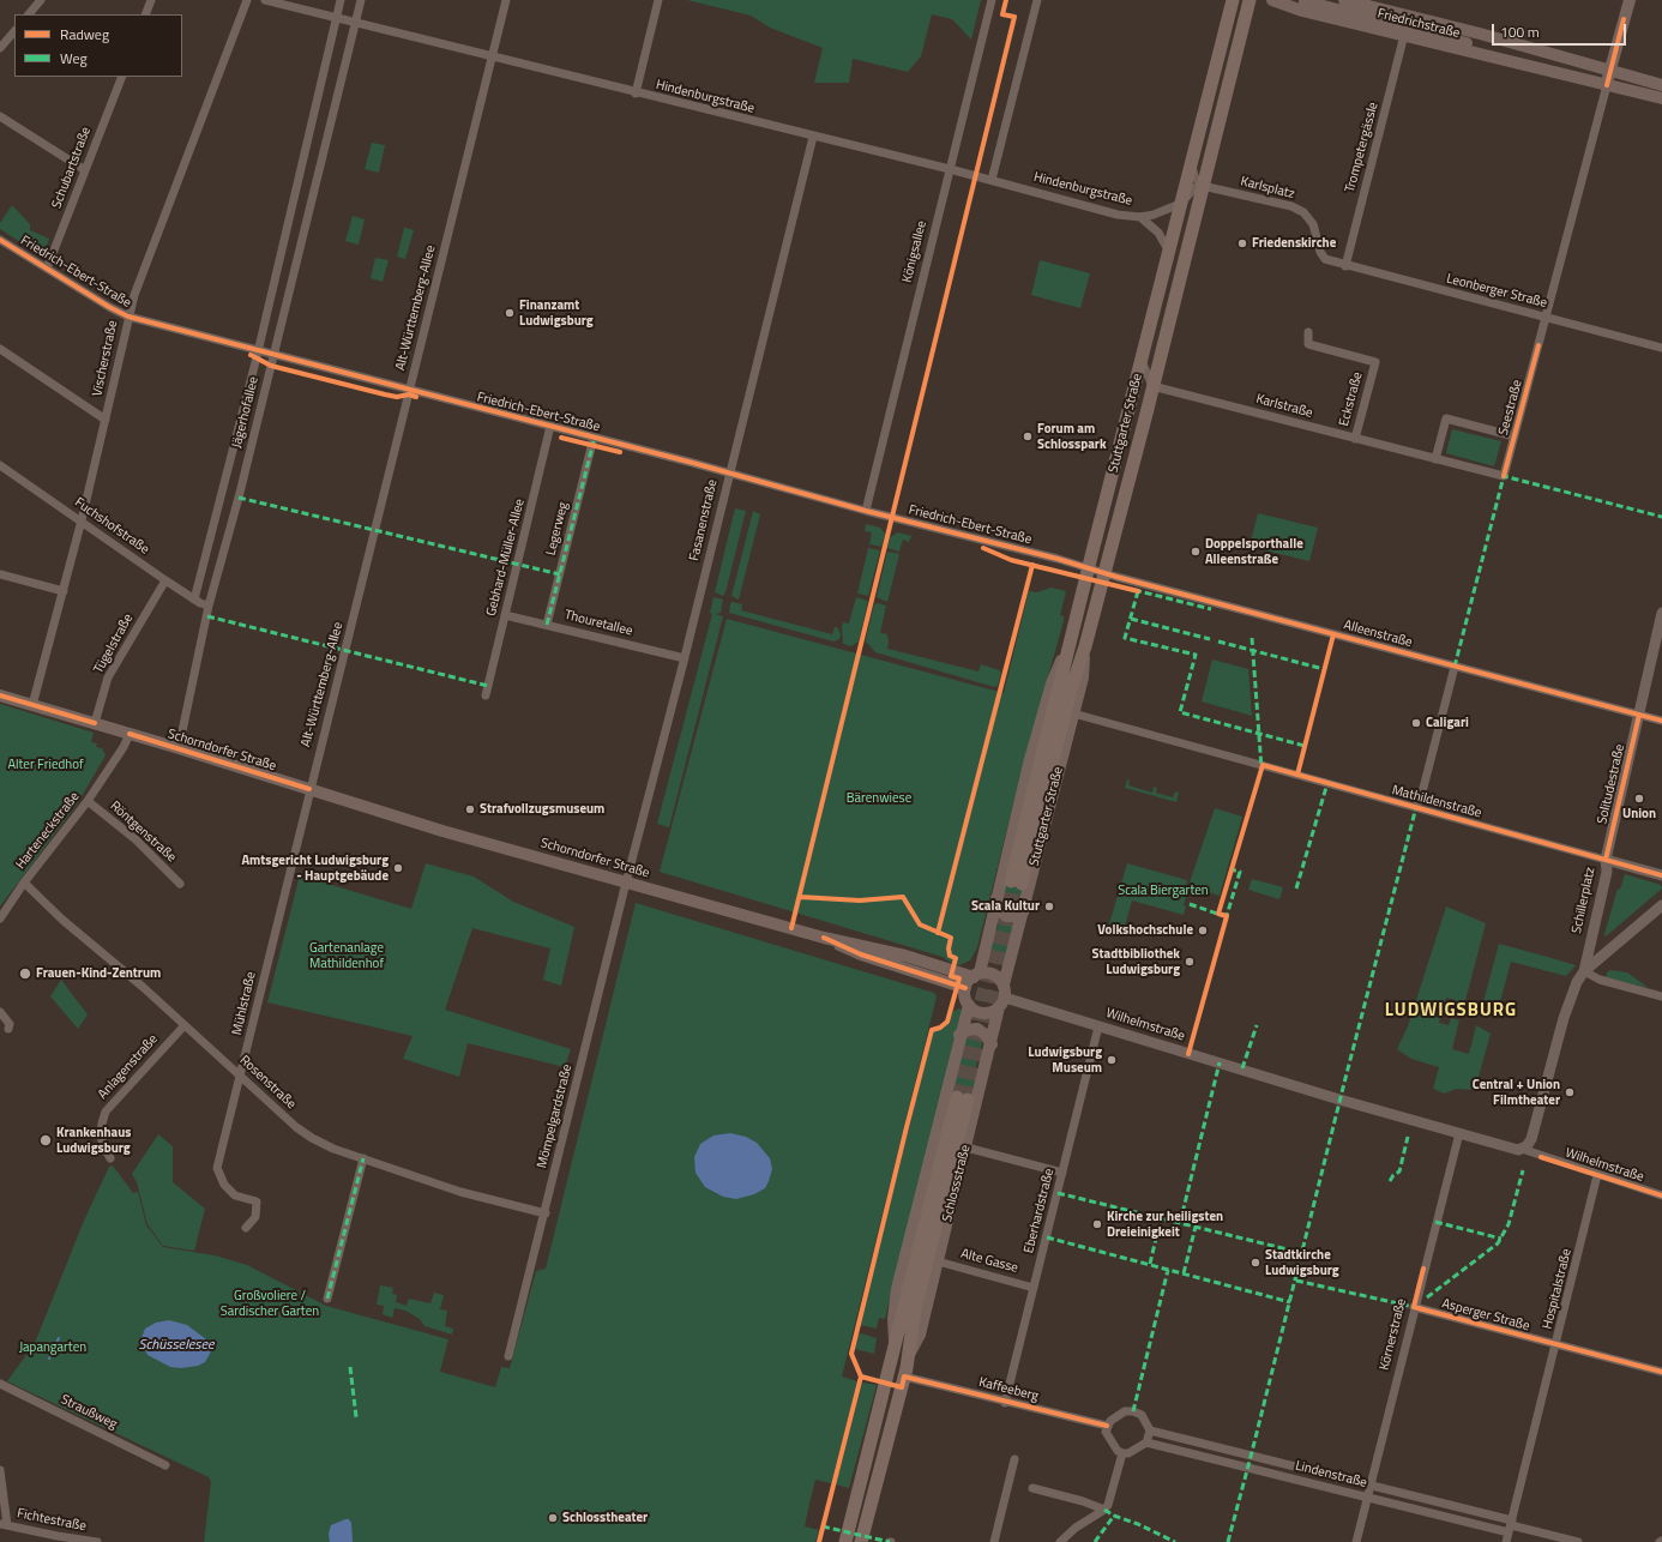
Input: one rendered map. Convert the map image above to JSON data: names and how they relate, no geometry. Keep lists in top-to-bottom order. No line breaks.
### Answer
{"streets":{"main road":["Friedrichstraße","Stuttgarter Straße","Schorndorfer Straße","Schlossstraße"],"street":["Hindenburgstraße","Trompetergässle","Schubartstraße","Karlsplatz","Königsallee","Friedrich-Ebert-Straße","Leonberger Straße","Alt-Württemberg-Allee","Vischerstraße","Eckstraße","Karlstraße","Seestraße","Jägerhofallee","Fasanenstraße","Fuchshofstraße","Legerweg","Gebhard-Müller-Allee","Thouretallee","Alleenstraße","Tügelstraße","Solitudestraße","Mathildenstraße","Harteneckstraße","Röntgenstraße","Schillerplatz","Mühlstraße","Wilhelmstraße","Anlagenstraße","Rosenstraße","Mömpelgardstraße","Eberhardstraße","Alte Gasse","Hospitalstraße","Asperger Straße","Körnerstraße","Kaffeeberg","Straußweg","Lindenstraße","Fichtestraße"]},"crossings":[["Friedrichstraße","Trompetergässle"],["Friedrichstraße","Seestraße"],["Hindenburgstraße","Karlsplatz"],["Hindenburgstraße","Königsallee"],["Hindenburgstraße","Alt-Württemberg-Allee"],["Hindenburgstraße","Jägerhofallee"],["Hindenburgstraße","Stuttgarter Straße"],["Hindenburgstraße","Fasanenstraße"],["Trompetergässle","Leonberger Straße"],["Schubartstraße","Friedrich-Ebert-Straße"],["Karlsplatz","Leonberger Straße"],["Karlsplatz","Stuttgarter Straße"],["Königsallee","Friedrich-Ebert-Straße"],["Friedrich-Ebert-Straße","Alt-Württemberg-Allee"],["Friedrich-Ebert-Straße","Vischerstraße"],["Friedrich-Ebert-Straße","Jägerhofallee"],["Friedrich-Ebert-Straße","Stuttgarter Straße"],["Friedrich-Ebert-Straße","Fasanenstraße"],["Friedrich-Ebert-Straße","Legerweg"],["Friedrich-Ebert-Straße","Gebhard-Müller-Allee"],["Friedrich-Ebert-Straße","Alleenstraße"],["Leonberger Straße","Seestraße"],["Alt-Württemberg-Allee","Schorndorfer Straße"],["Alt-Württemberg-Allee","Mühlstraße"],["Vischerstraße","Fuchshofstraße"],["Vischerstraße","Schorndorfer Straße"],["Eckstraße","Karlstraße"],["Karlstraße","Seestraße"],["Karlstraße","Stuttgarter Straße"],["Jägerhofallee","Fuchshofstraße"],["Jägerhofallee","Schorndorfer Straße"],["Stuttgarter Straße","Alleenstraße"],["Stuttgarter Straße","Schorndorfer Straße"],["Stuttgarter Straße","Mathildenstraße"],["Stuttgarter Straße","Wilhelmstraße"],["Stuttgarter Straße","Schlossstraße"],["Fasanenstraße","Thouretallee"],["Fasanenstraße","Schorndorfer Straße"],["Fasanenstraße","Mömpelgardstraße"],["Fuchshofstraße","Tügelstraße"],["Legerweg","Thouretallee"],["Gebhard-Müller-Allee","Thouretallee"],["Alleenstraße","Solitudestraße"],["Tügelstraße","Schorndorfer Straße"],["Schorndorfer Straße","Harteneckstraße"],["Schorndorfer Straße","Mühlstraße"],["Schorndorfer Straße","Wilhelmstraße"],["Schorndorfer Straße","Mömpelgardstraße"],["Schorndorfer Straße","Schlossstraße"],["Solitudestraße","Mathildenstraße"],["Solitudestraße","Schillerplatz"],["Mathildenstraße","Schillerplatz"],["Harteneckstraße","Röntgenstraße"],["Harteneckstraße","Rosenstraße"],["Schillerplatz","Wilhelmstraße"],["Mühlstraße","Rosenstraße"],["Wilhelmstraße","Schlossstraße"],["Wilhelmstraße","Eberhardstraße"],["Wilhelmstraße","Hospitalstraße"],["Wilhelmstraße","Körnerstraße"],["Anlagenstraße","Rosenstraße"],["Rosenstraße","Mömpelgardstraße"],["Schlossstraße","Alte Gasse"],["Schlossstraße","Kaffeeberg"],["Eberhardstraße","Alte Gasse"],["Eberhardstraße","Kaffeeberg"],["Hospitalstraße","Asperger Straße"],["Hospitalstraße","Lindenstraße"],["Asperger Straße","Körnerstraße"],["Körnerstraße","Lindenstraße"],["Kaffeeberg","Lindenstraße"]],"districts":["LUDWIGSBURG"],"water":["Schüsselesee"],"parks":["Alter Friedhof","Bärenwiese","Scala Biergarten","Gartenanlage Mathildenhof","Großvoliere / Sardischer Garten","Japangarten"],"places":["Friedenskirche","Finanzamt Ludwigsburg","Forum am Schlosspark","Doppelsporthalle Alleenstraße","Caligari","Union","Strafvollzugsmuseum","Amtsgericht Ludwigsburg - Hauptgebäude","Scala Kultur","Volkshochschule","Stadtbibliothek Ludwigsburg","Frauen-Kind-Zentrum","Ludwigsburg Museum","Central + Union Filmtheater","Krankenhaus Ludwigsburg","Kirche zur heiligsten Dreieinigkeit","Stadtkirche Ludwigsburg","Schlosstheater"],"legend":["Radweg","Weg"],"scale_bar":"100 m"}
